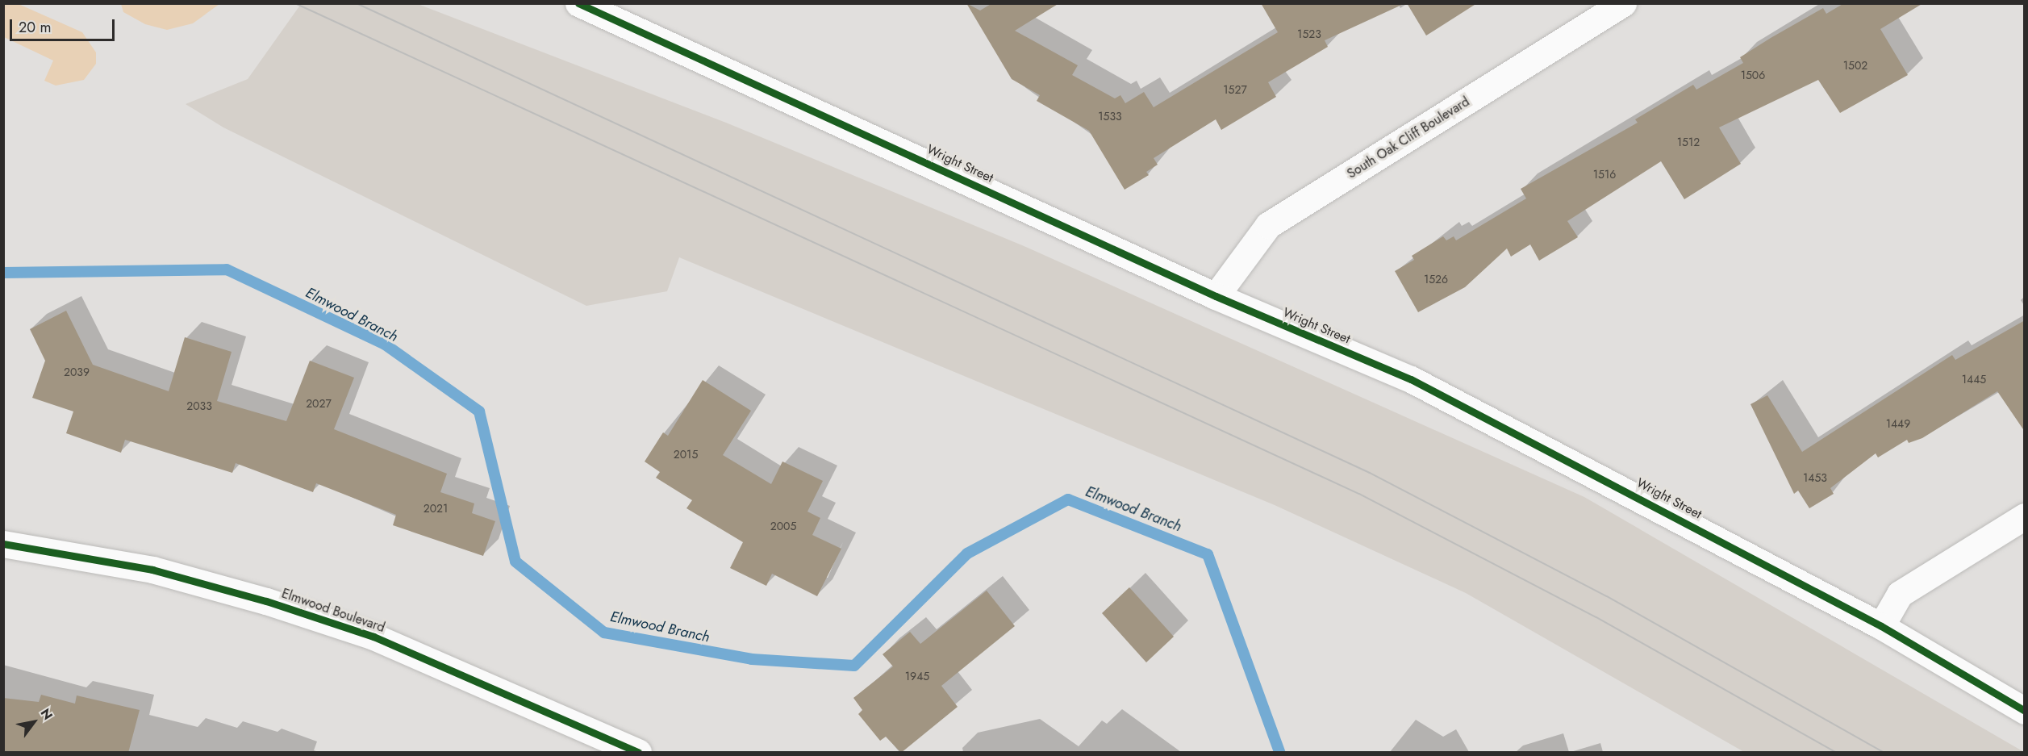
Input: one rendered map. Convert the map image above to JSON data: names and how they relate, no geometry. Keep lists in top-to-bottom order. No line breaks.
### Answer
{"streets":{"street":["South Oak Cliff Boulevard","Wright Street","Elmwood Boulevard"]},"crossings":[["South Oak Cliff Boulevard","Wright Street"]],"water":["Elmwood Branch"],"house_numbers":["1523","1502","1506","1527","1533","1512","1516","1526","2039","1445","2027","2033","1449","2015","1453","2021","2005","1945"],"scale_bar":"20 m","north":"top right"}
